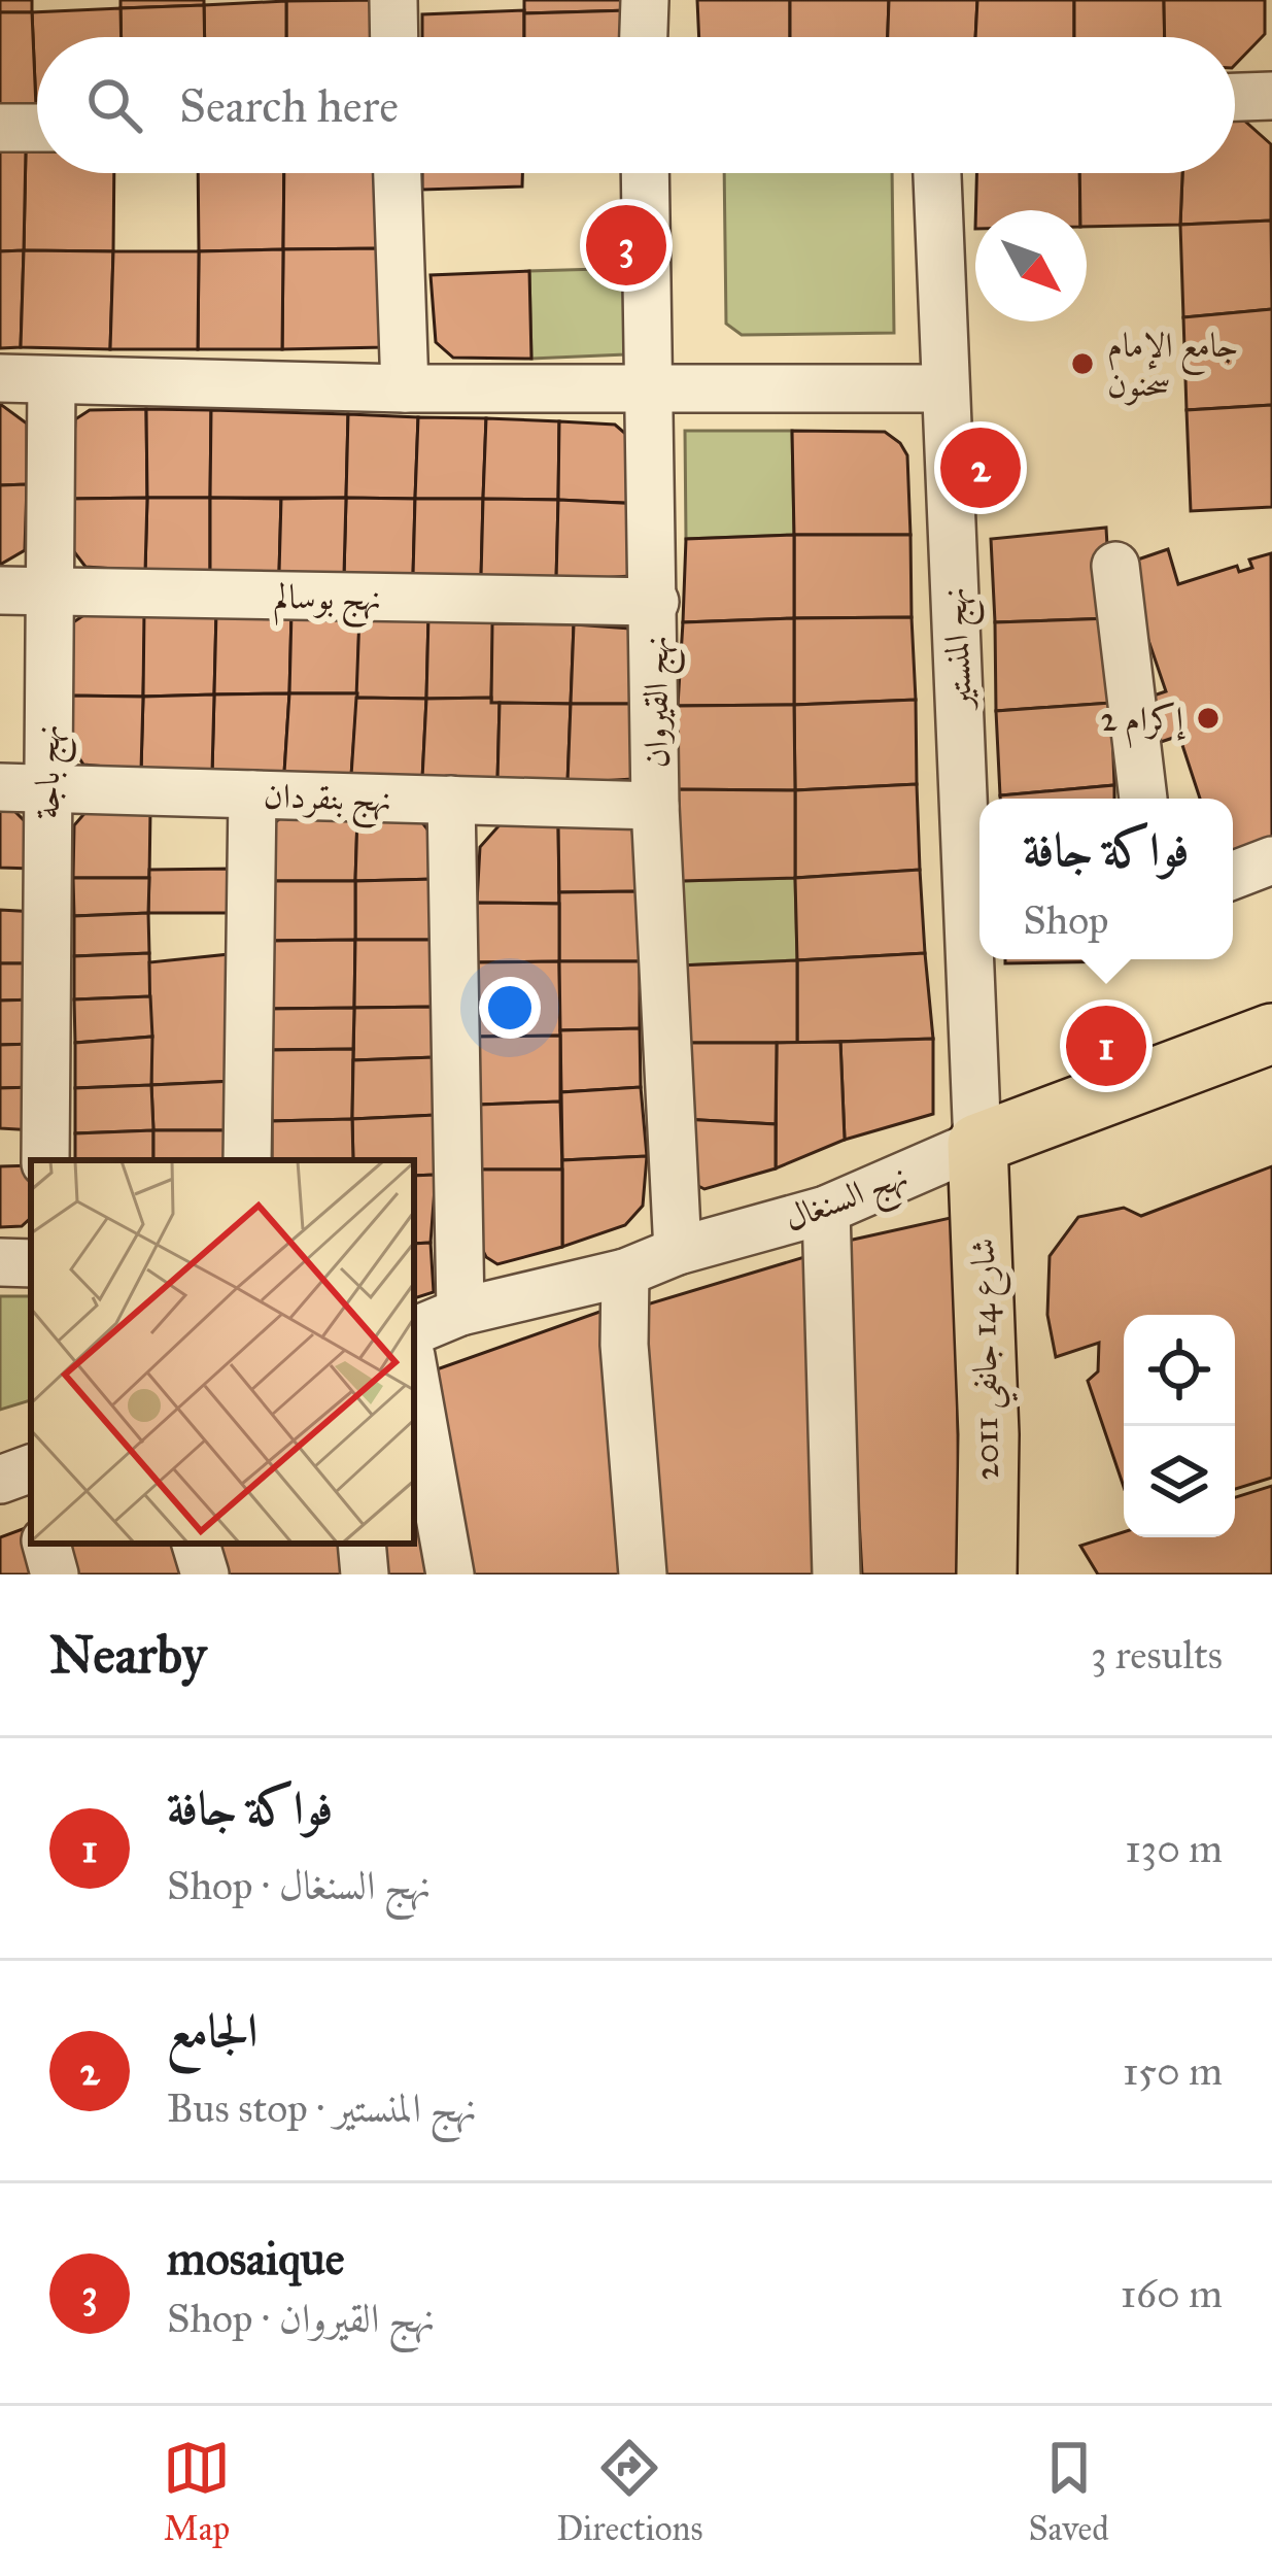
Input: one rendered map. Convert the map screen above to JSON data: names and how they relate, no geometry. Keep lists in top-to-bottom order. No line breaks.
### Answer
{"streets":{"main road":["نهج السنغال","شارع 14 جانفي 2011"],"street":["نهج بوسالم","نهج المنستير","نهج القيروان","نهج باجة","نهج بنقردان"]},"crossings":[["نهج بوسالم","نهج القيروان"],["نهج بوسالم","نهج باجة"],["نهج المنستير","نهج السنغال"],["نهج المنستير","شارع 14 جانفي 2011"],["نهج القيروان","نهج بنقردان"],["نهج القيروان","نهج السنغال"],["نهج باجة","نهج بنقردان"],["نهج السنغال","شارع 14 جانفي 2011"]],"places":["جامع الإمام سحنون","إكرام 2"],"north":"bottom right","page":{"search":"Search here","pins":["3","2","1"],"popup":["فواكة جافة","Shop"],"heading":["Nearby","3 results"],"list":[{"mark":"1","name":"فواكة جافة","note":"Shop · نهج السنغال","value":"130 m"},{"mark":"2","name":"الجامع","note":"Bus stop · نهج المنستير","value":"150 m"},{"mark":"3","name":"mosaique","note":"Shop · نهج القيروان","value":"160 m"}],"nav":["Map","Directions","Saved"]}}
